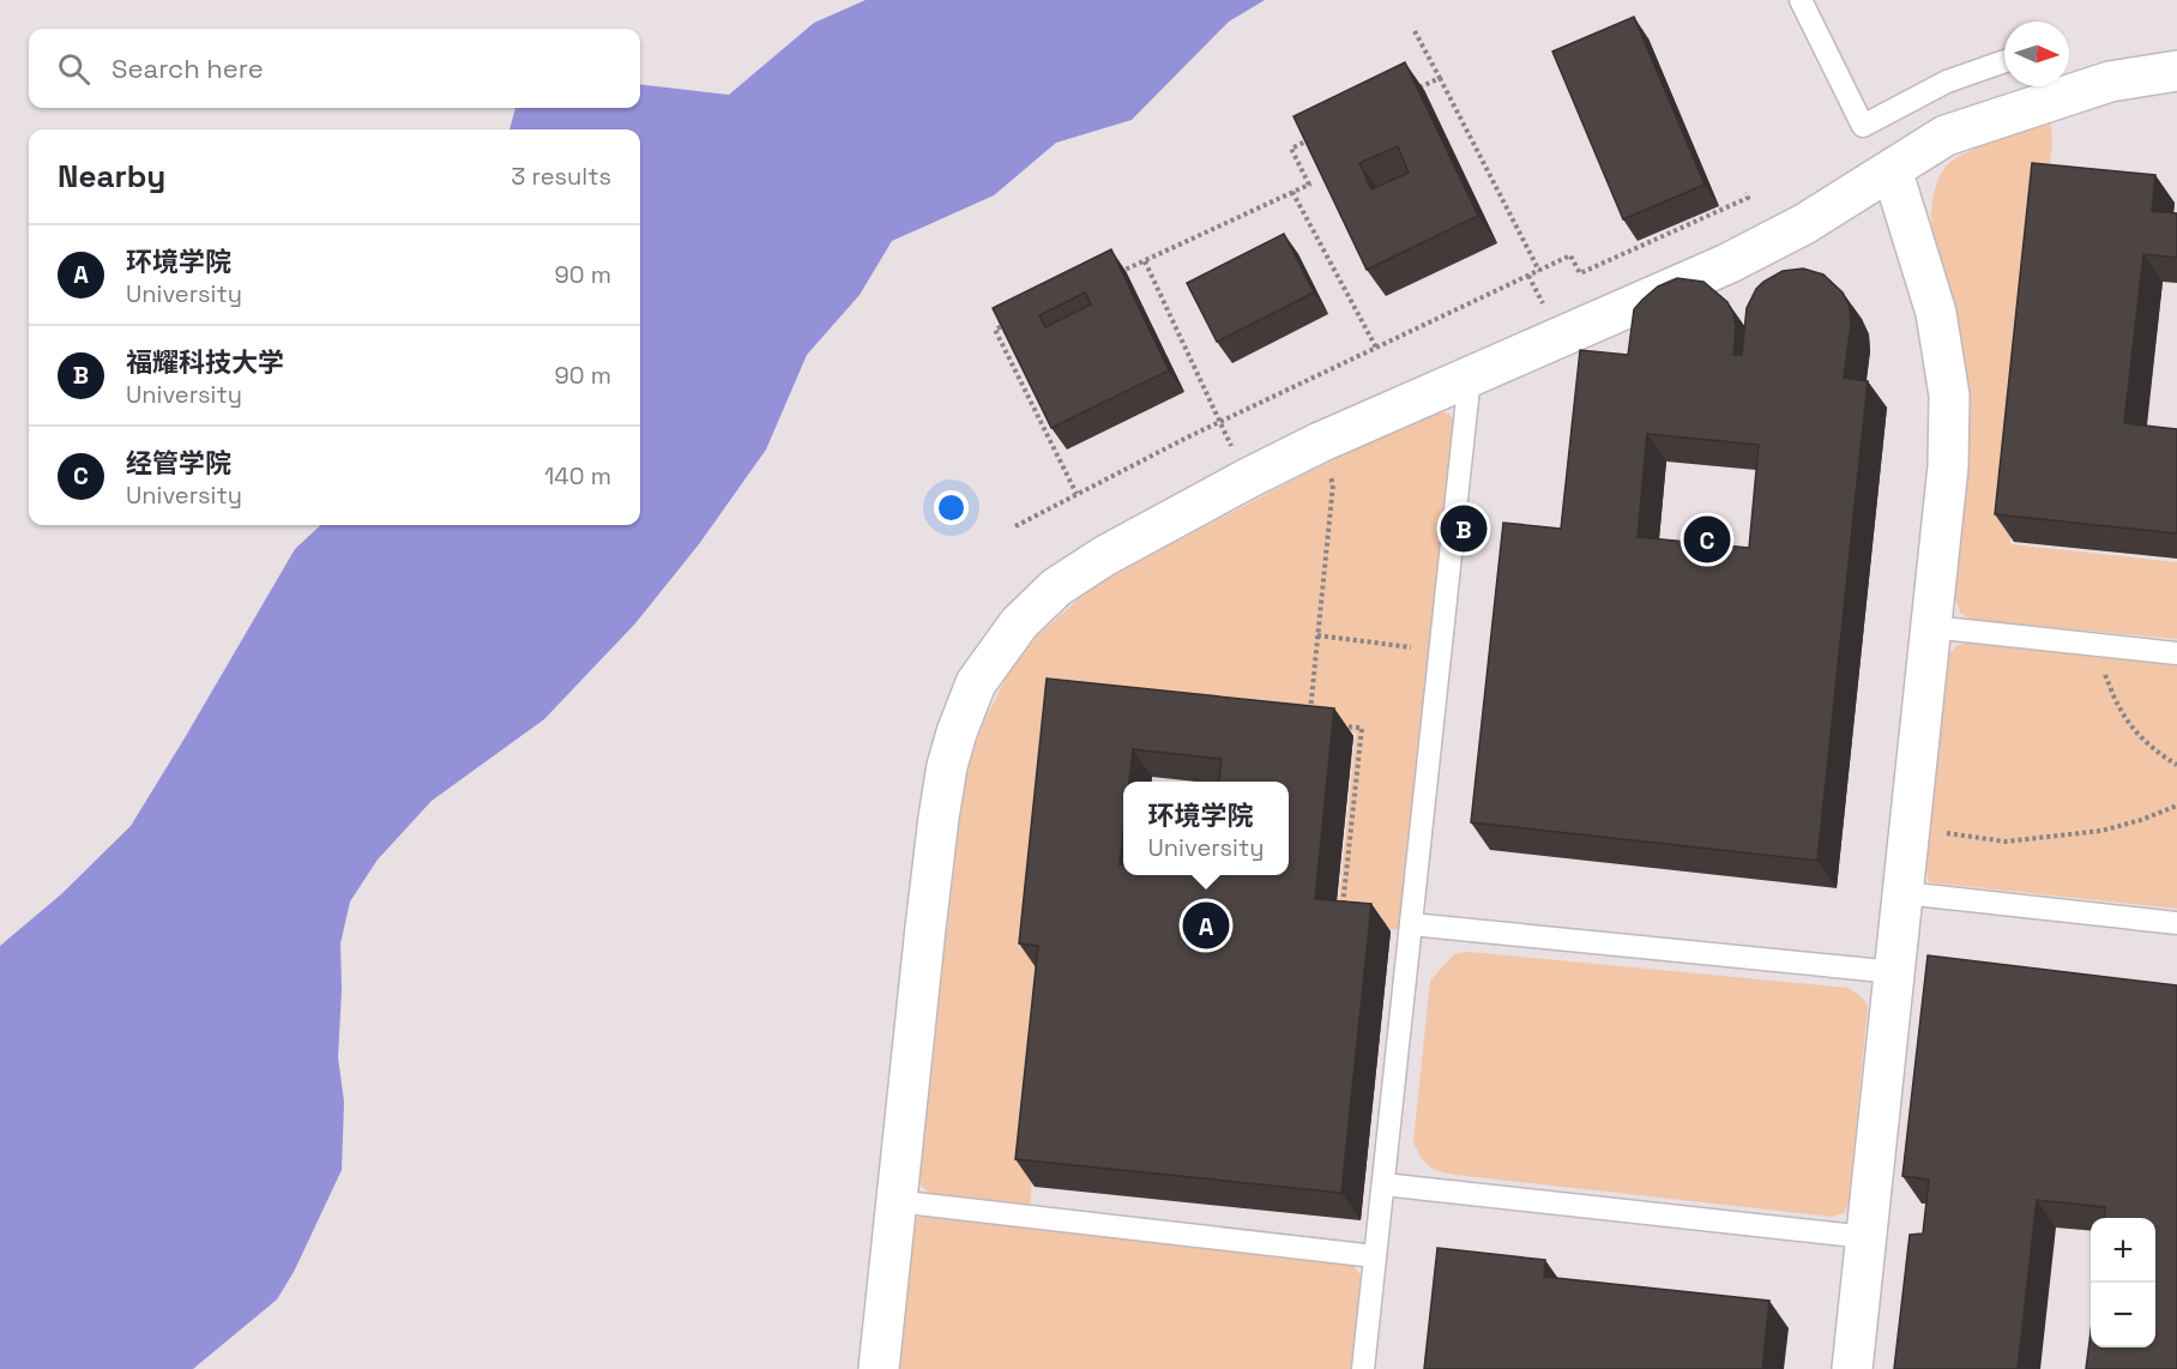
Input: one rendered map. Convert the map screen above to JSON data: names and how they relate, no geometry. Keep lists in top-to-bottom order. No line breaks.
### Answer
{"north":"right","page":{"search":"Search here","heading":["Nearby","3 results"],"list":[{"mark":"A","name":"环境学院","note":"University","value":"90 m"},{"mark":"B","name":"福耀科技大学","note":"University","value":"90 m"},{"mark":"C","name":"经管学院","note":"University","value":"140 m"}],"pins":["B","C","A"],"popup":["环境学院","University"],"map_buttons":["+","−"]}}
